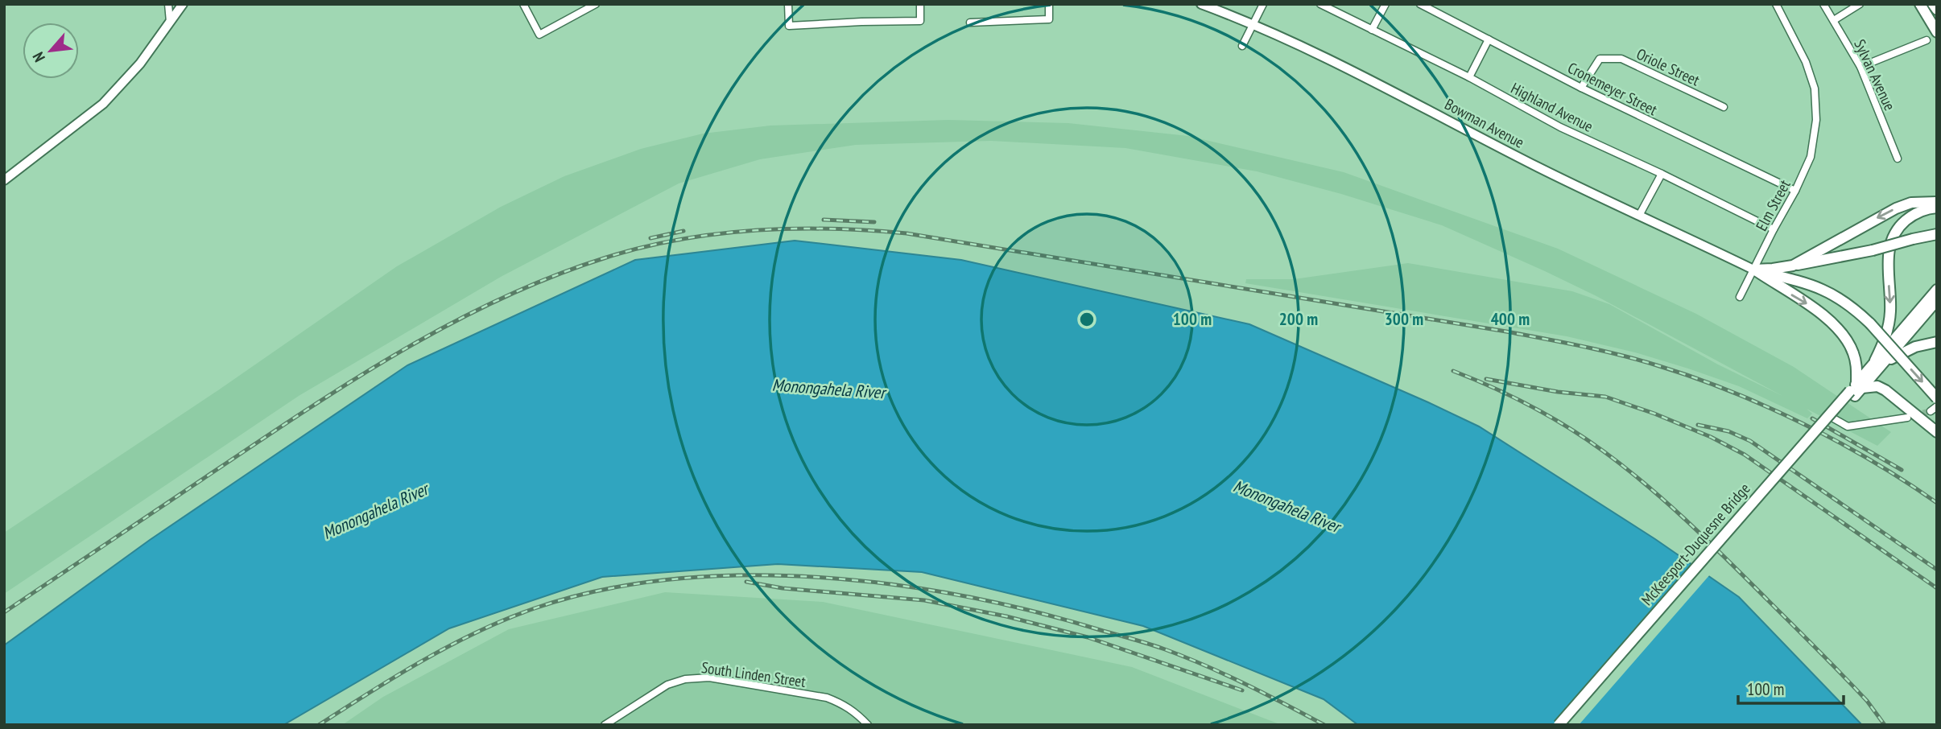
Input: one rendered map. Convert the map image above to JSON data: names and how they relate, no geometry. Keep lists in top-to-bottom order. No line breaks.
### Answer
{"streets":{"main road":["Bowman Avenue","McKeesport-Duquesne Bridge"],"street":["Oriole Street","Sylvan Avenue","Cronemeyer Street","Highland Avenue","Elm Street","South Linden Street"]},"crossings":[["Oriole Street","Cronemeyer Street"],["Cronemeyer Street","Elm Street"],["Highland Avenue","Elm Street"],["Bowman Avenue","Elm Street"]],"water":["Monongahela River"],"scale_bar":"100 m","north":"bottom left","rings":["100 m","200 m","300 m","400 m"]}
